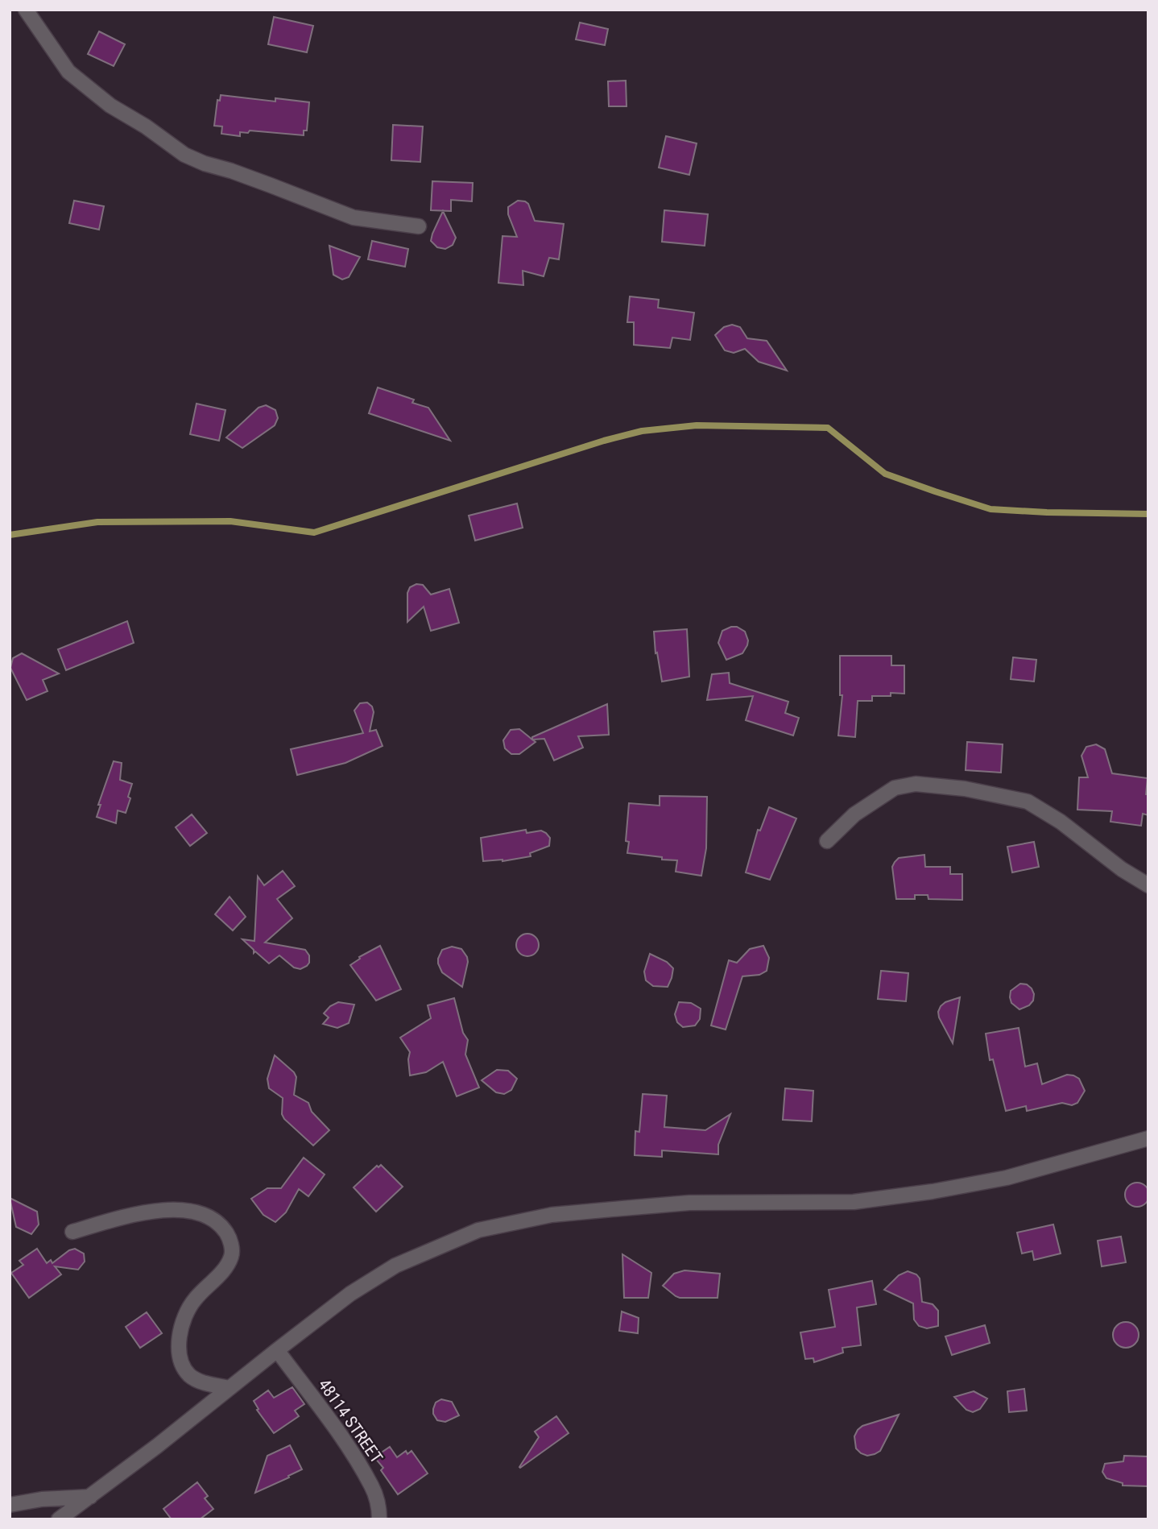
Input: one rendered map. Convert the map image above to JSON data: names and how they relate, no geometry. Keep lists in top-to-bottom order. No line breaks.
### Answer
{"streets":{"street":["48114 STREET"]}}
